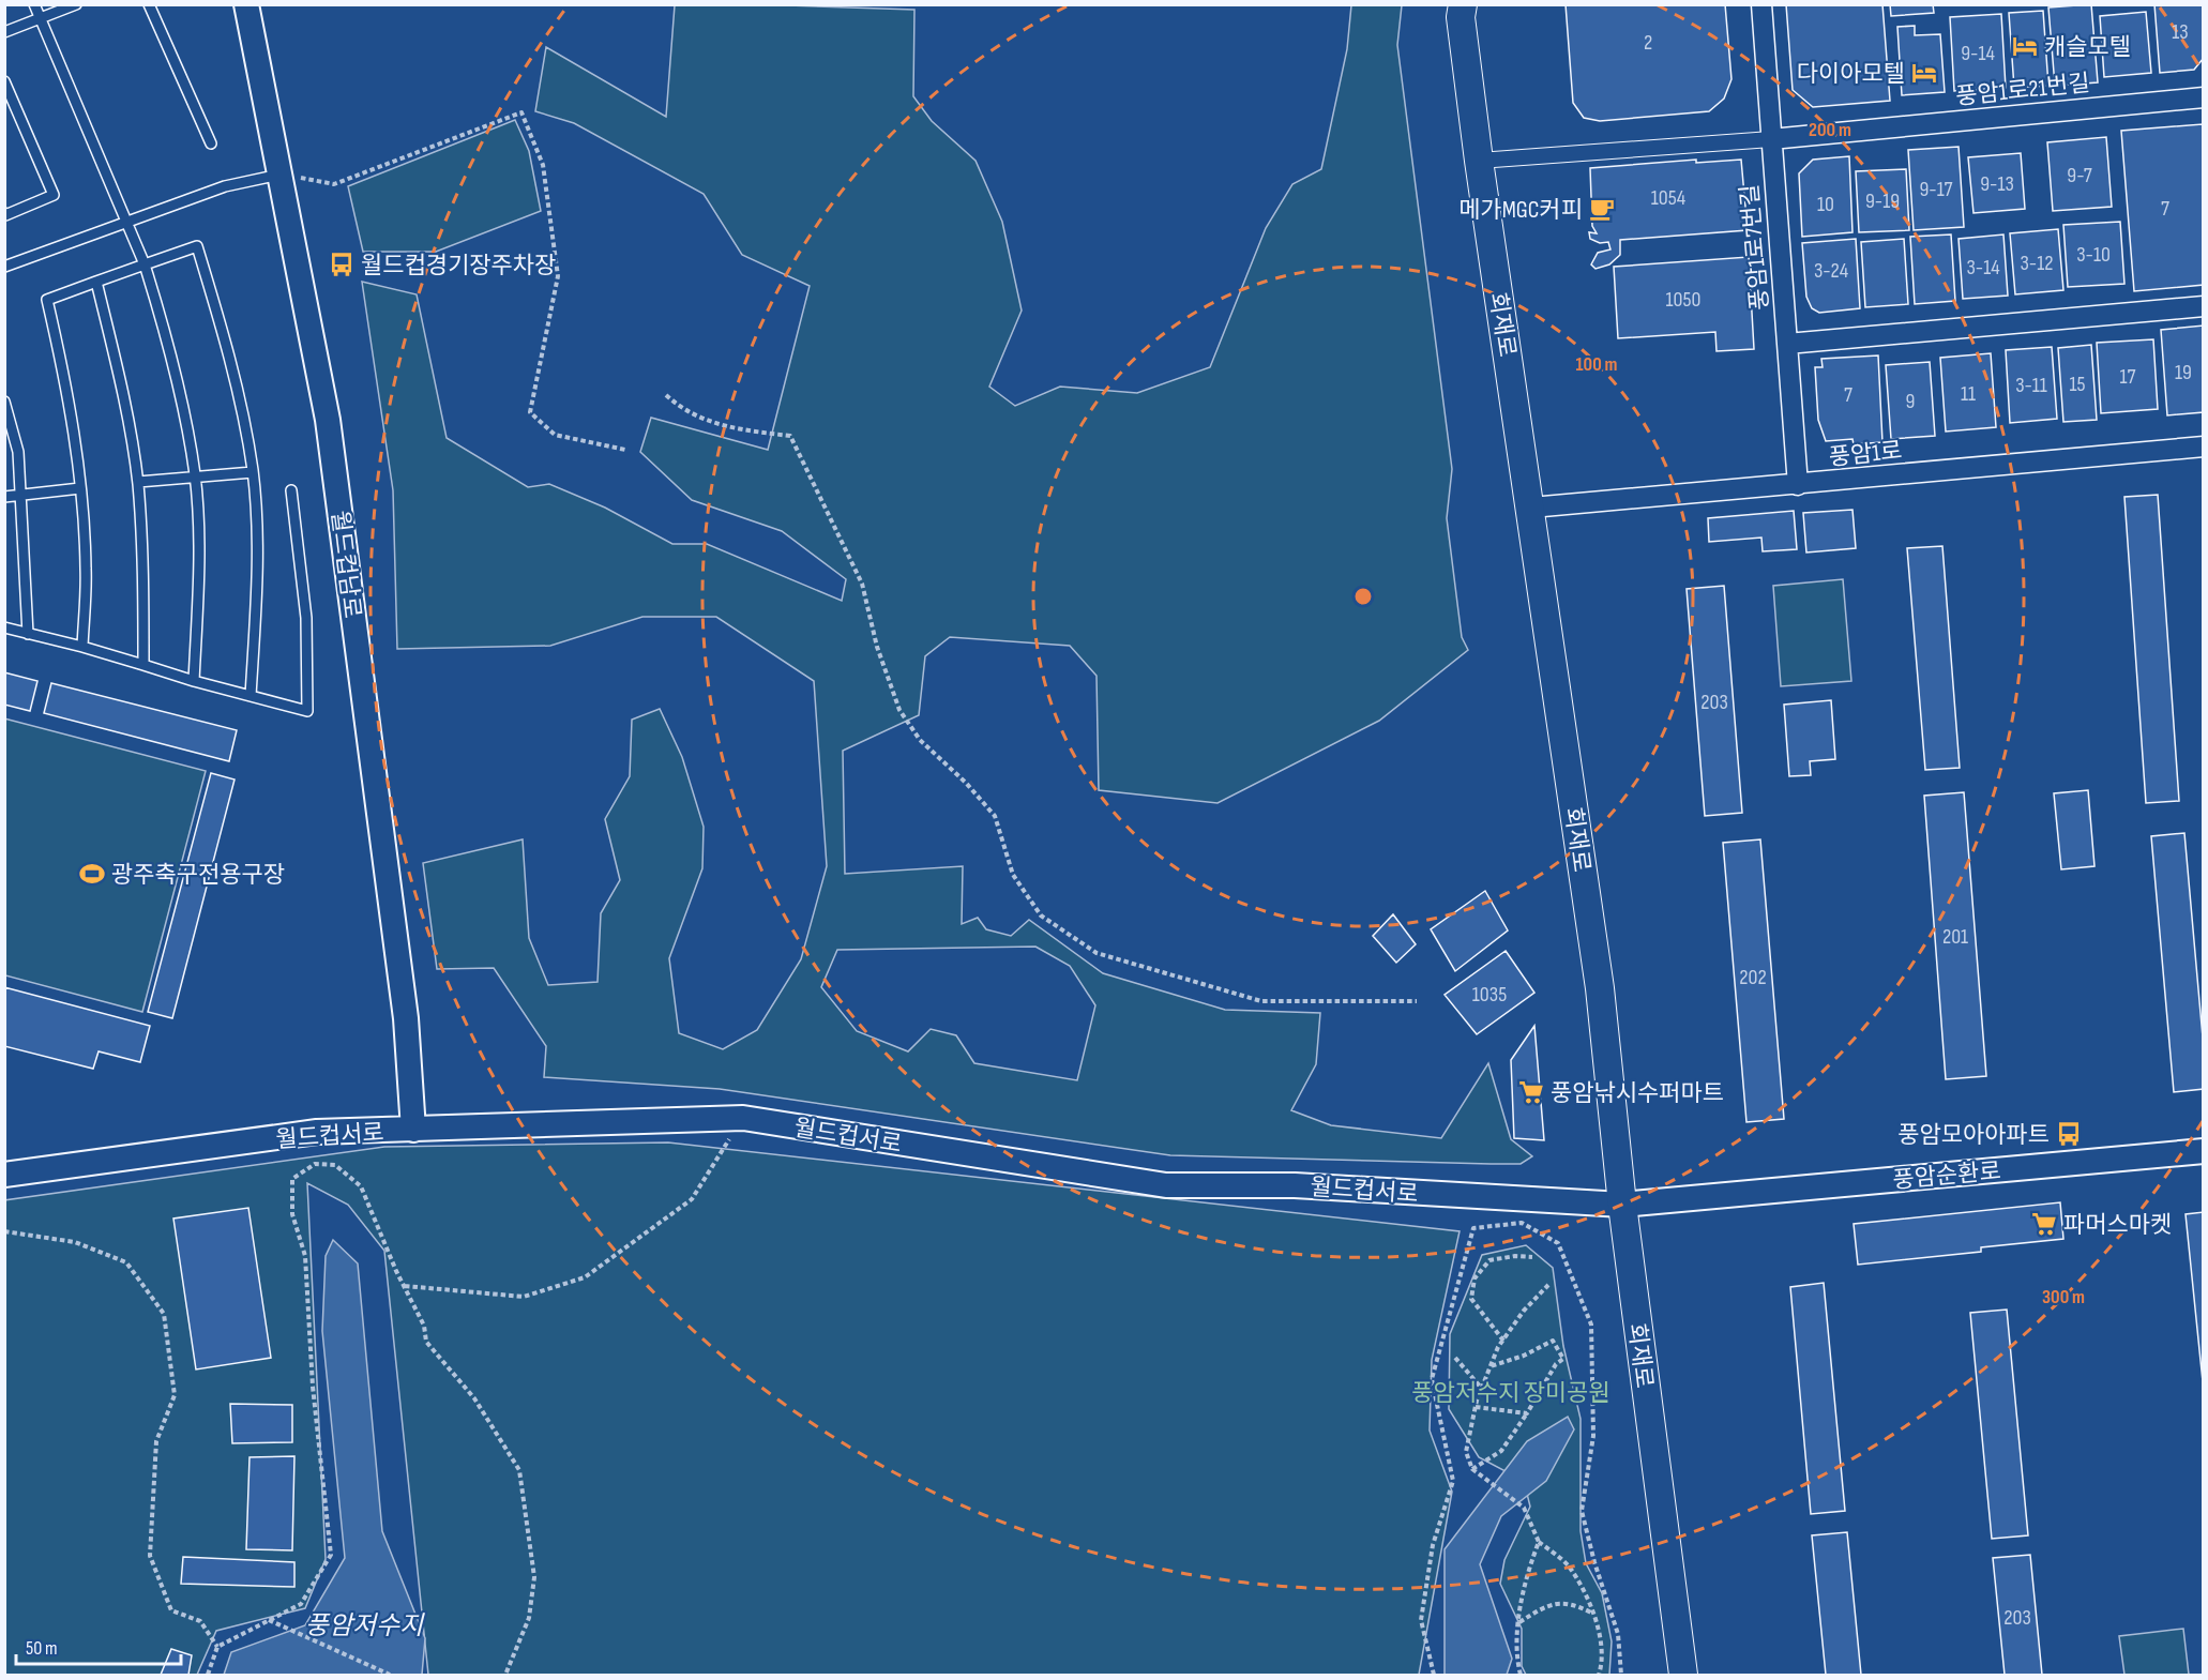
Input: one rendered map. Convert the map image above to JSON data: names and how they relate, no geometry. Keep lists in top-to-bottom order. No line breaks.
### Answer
{"streets":{"main road":["회재로"],"street":["풍암1로21번길","풍암1로7번길","풍암1로","월드컵남로","월드컵서로","풍암순환로"]},"crossings":[["풍암1로21번길","풍암1로7번길"],["풍암1로7번길","풍암1로"],["회재로","풍암1로"],["회재로","월드컵서로"],["월드컵남로","월드컵서로"],["월드컵서로","풍암순환로"]],"water":["풍암저수지"],"parks":["풍암저수지 장미공원"],"places":{"hotel":["캐슬모텔","다이아모텔"],"cafe":["메가MGC커피"],"bus stop":["월드컵경기장주차장","풍암모아아파트"],"sports":["광주축구전용구장"],"supermarket":["풍암낚시수퍼마트","파머스마켓"]},"house_numbers":["13","2","9-14","9-7","9-13","9-17","1054","9-19","10","7","3-10","3-12","3-14","3-24","1050","19","17","15","3-11","11","7","9","203","201","202","1035","203"],"scale_bar":"50 m","rings":["200 m","100 m","300 m"]}
